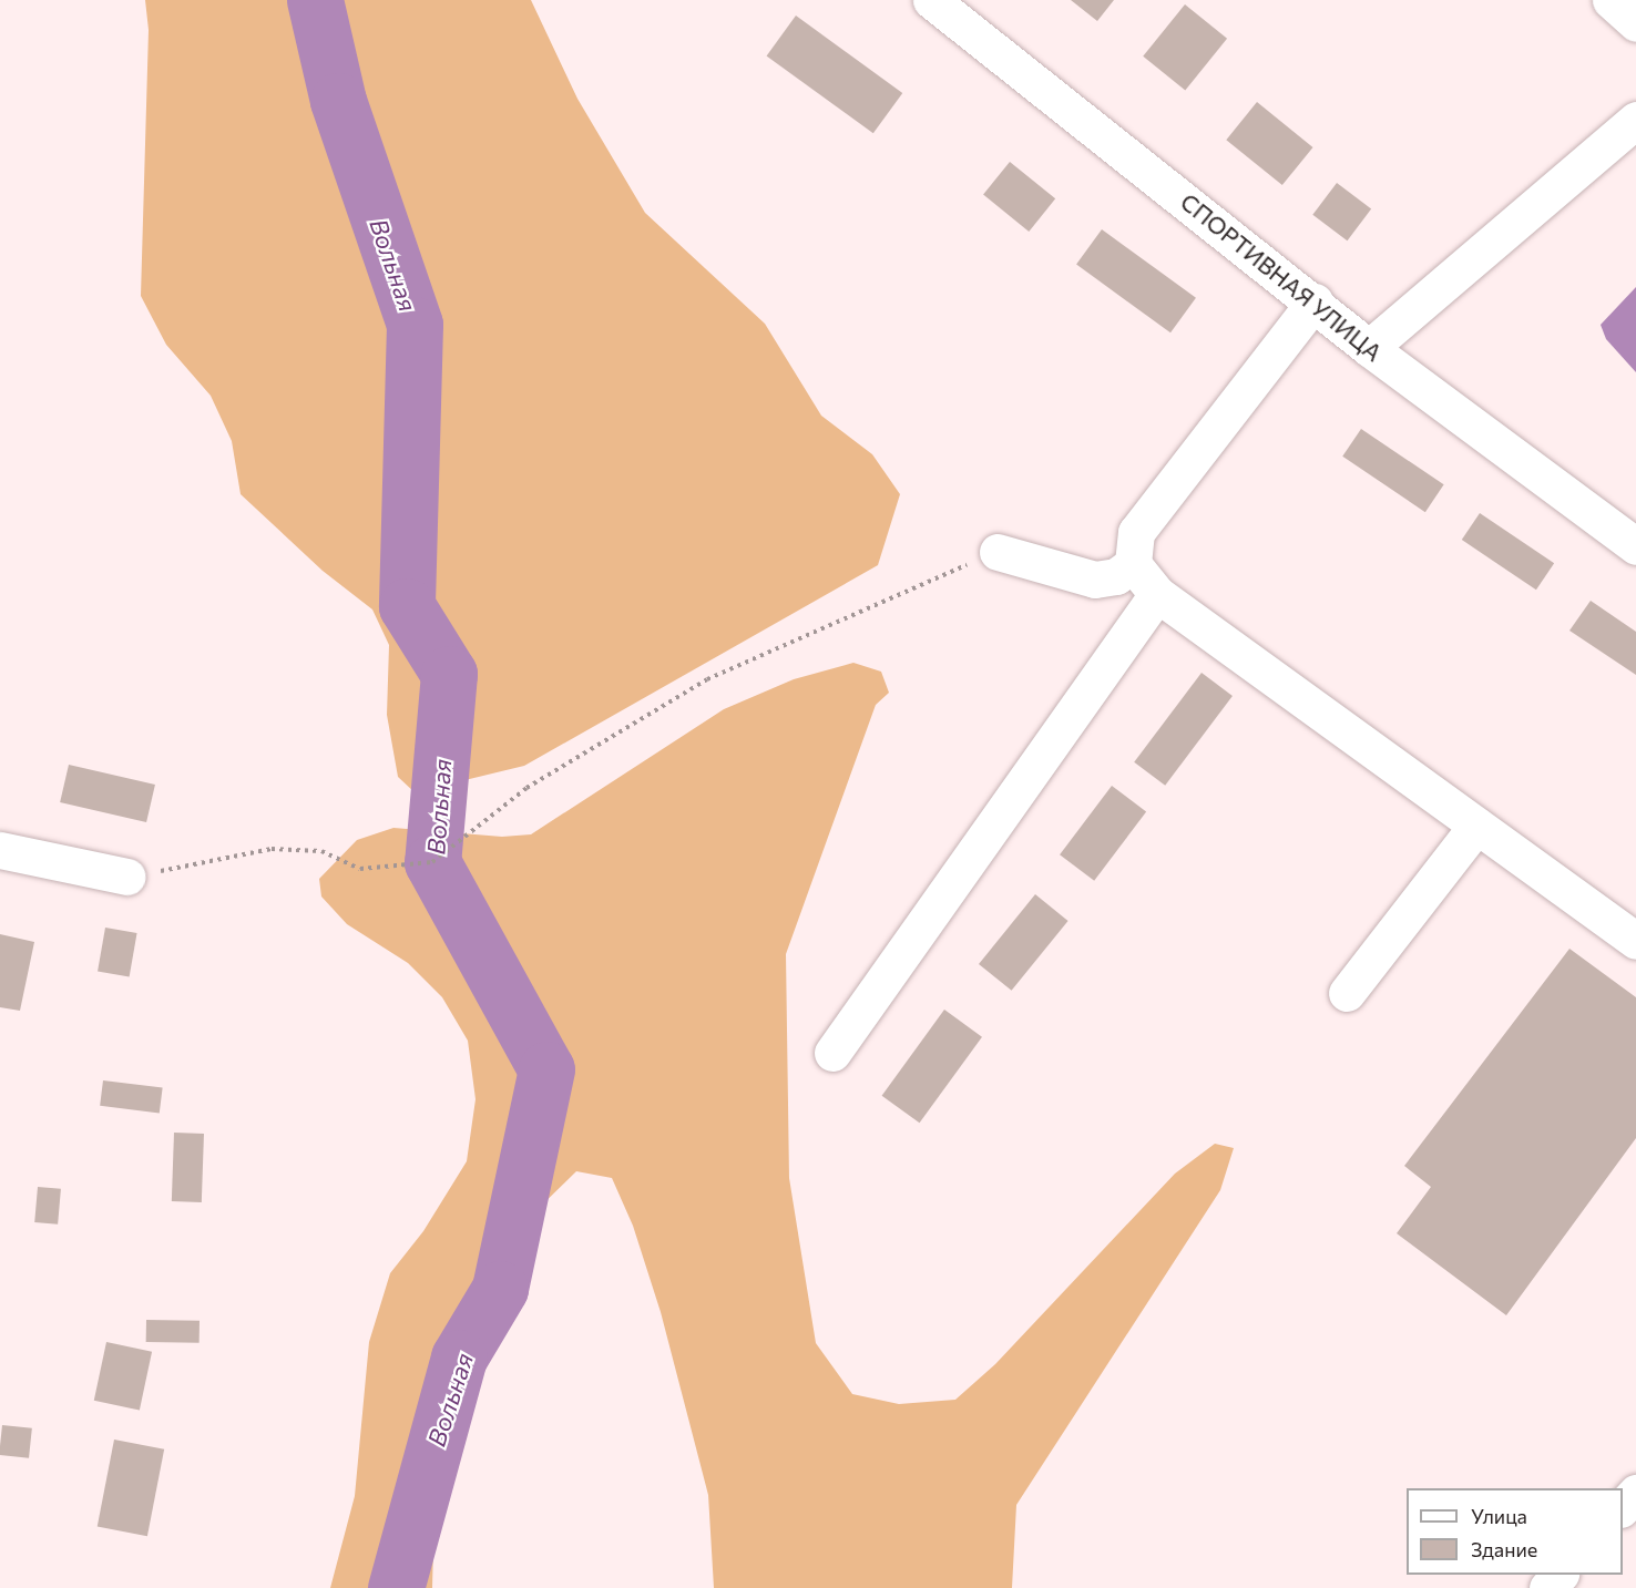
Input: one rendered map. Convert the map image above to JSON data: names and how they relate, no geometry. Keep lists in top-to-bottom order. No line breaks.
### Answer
{"streets":{"street":["СПОРТИВНАЯ УЛИЦА"]},"water":["Вольная"],"legend":["Улица","Здание"]}
